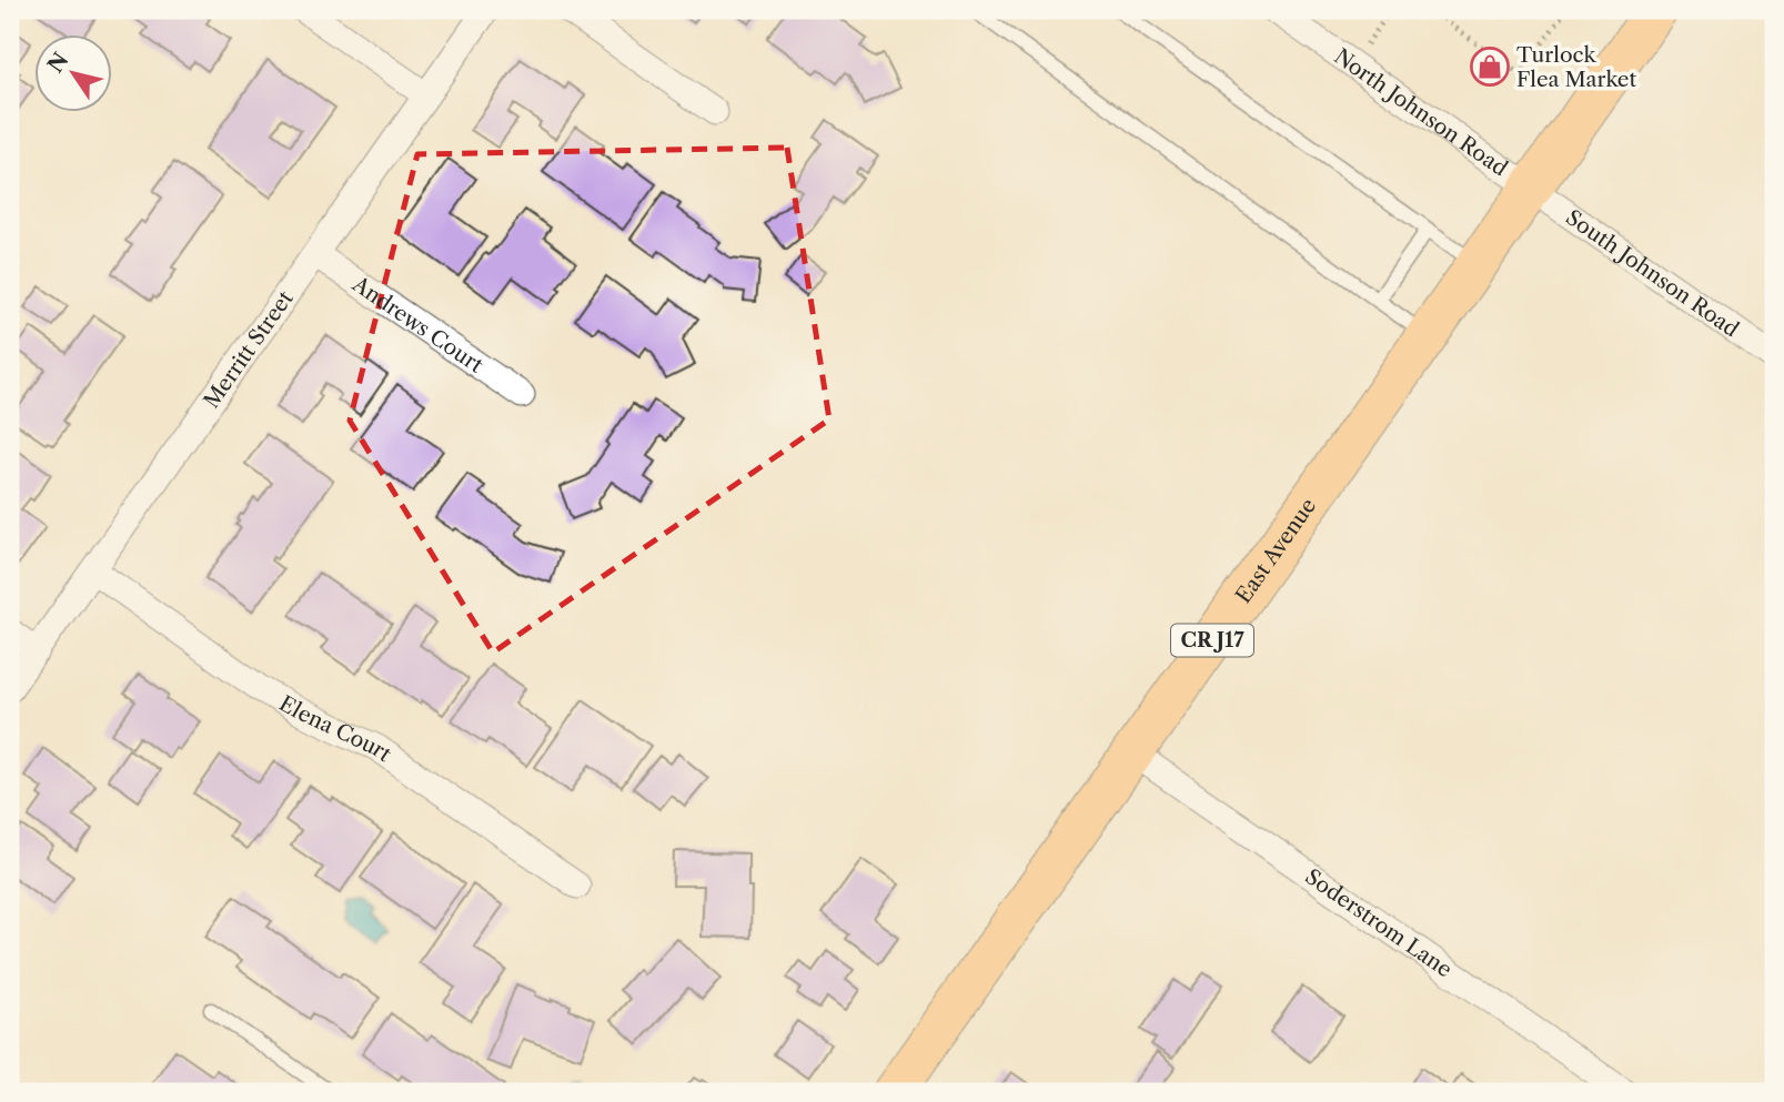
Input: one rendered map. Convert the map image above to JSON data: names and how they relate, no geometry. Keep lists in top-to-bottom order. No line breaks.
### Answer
{"streets":{"main road":["East Avenue","CR J17"],"street":["North Johnson Road","South Johnson Road","Andrews Court","Merritt Street","Elena Court","Soderstrom Lane"]},"crossings":[["North Johnson Road","South Johnson Road"],["North Johnson Road","East Avenue"],["South Johnson Road","East Avenue"],["Andrews Court","Merritt Street"],["Merritt Street","Elena Court"],["East Avenue","Soderstrom Lane"]],"places":{"shop":["Turlock Flea Market"]},"north":"top left"}
